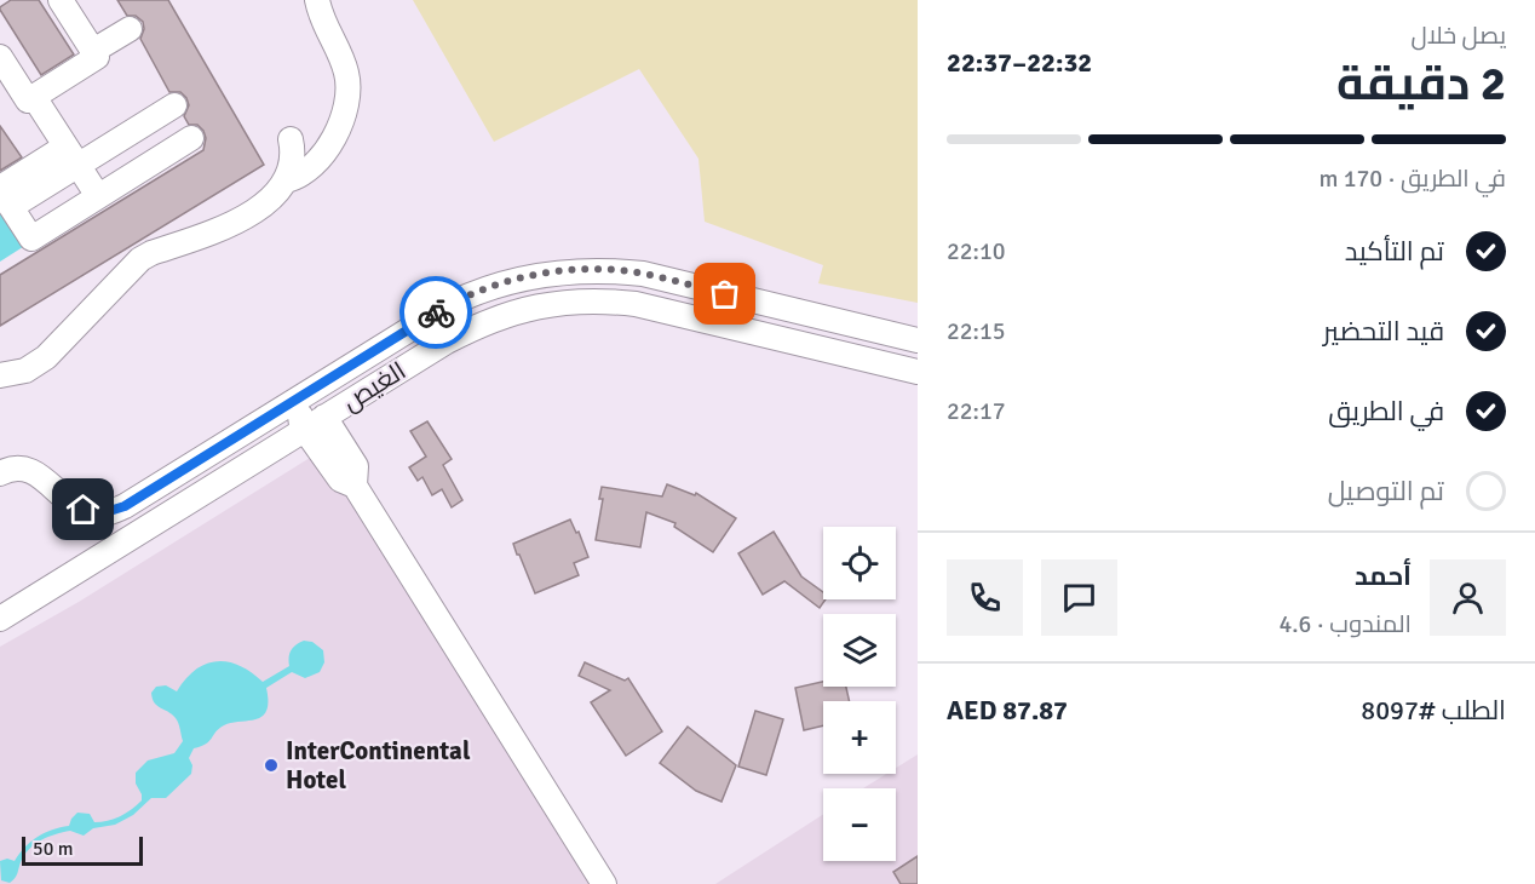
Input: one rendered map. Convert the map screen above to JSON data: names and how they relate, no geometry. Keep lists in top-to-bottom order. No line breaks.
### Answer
{"streets":{"street":["الغيص"]},"places":["InterContinental Hotel"],"scale_bar":"50 m","page":{"heading":["2 دقيقة","يصل خلال","22:32–22:37"],"panel":["أحمد","المندوب · 4.6","الطلب #8097","AED 87.87"],"bar":"في الطريق · 170 m","list":[["تم التأكيد","22:10"],["قيد التحضير","22:15"],["في الطريق","22:17"],"تم التوصيل"],"map_buttons":["+","−"],"scale":"50 m"}}
